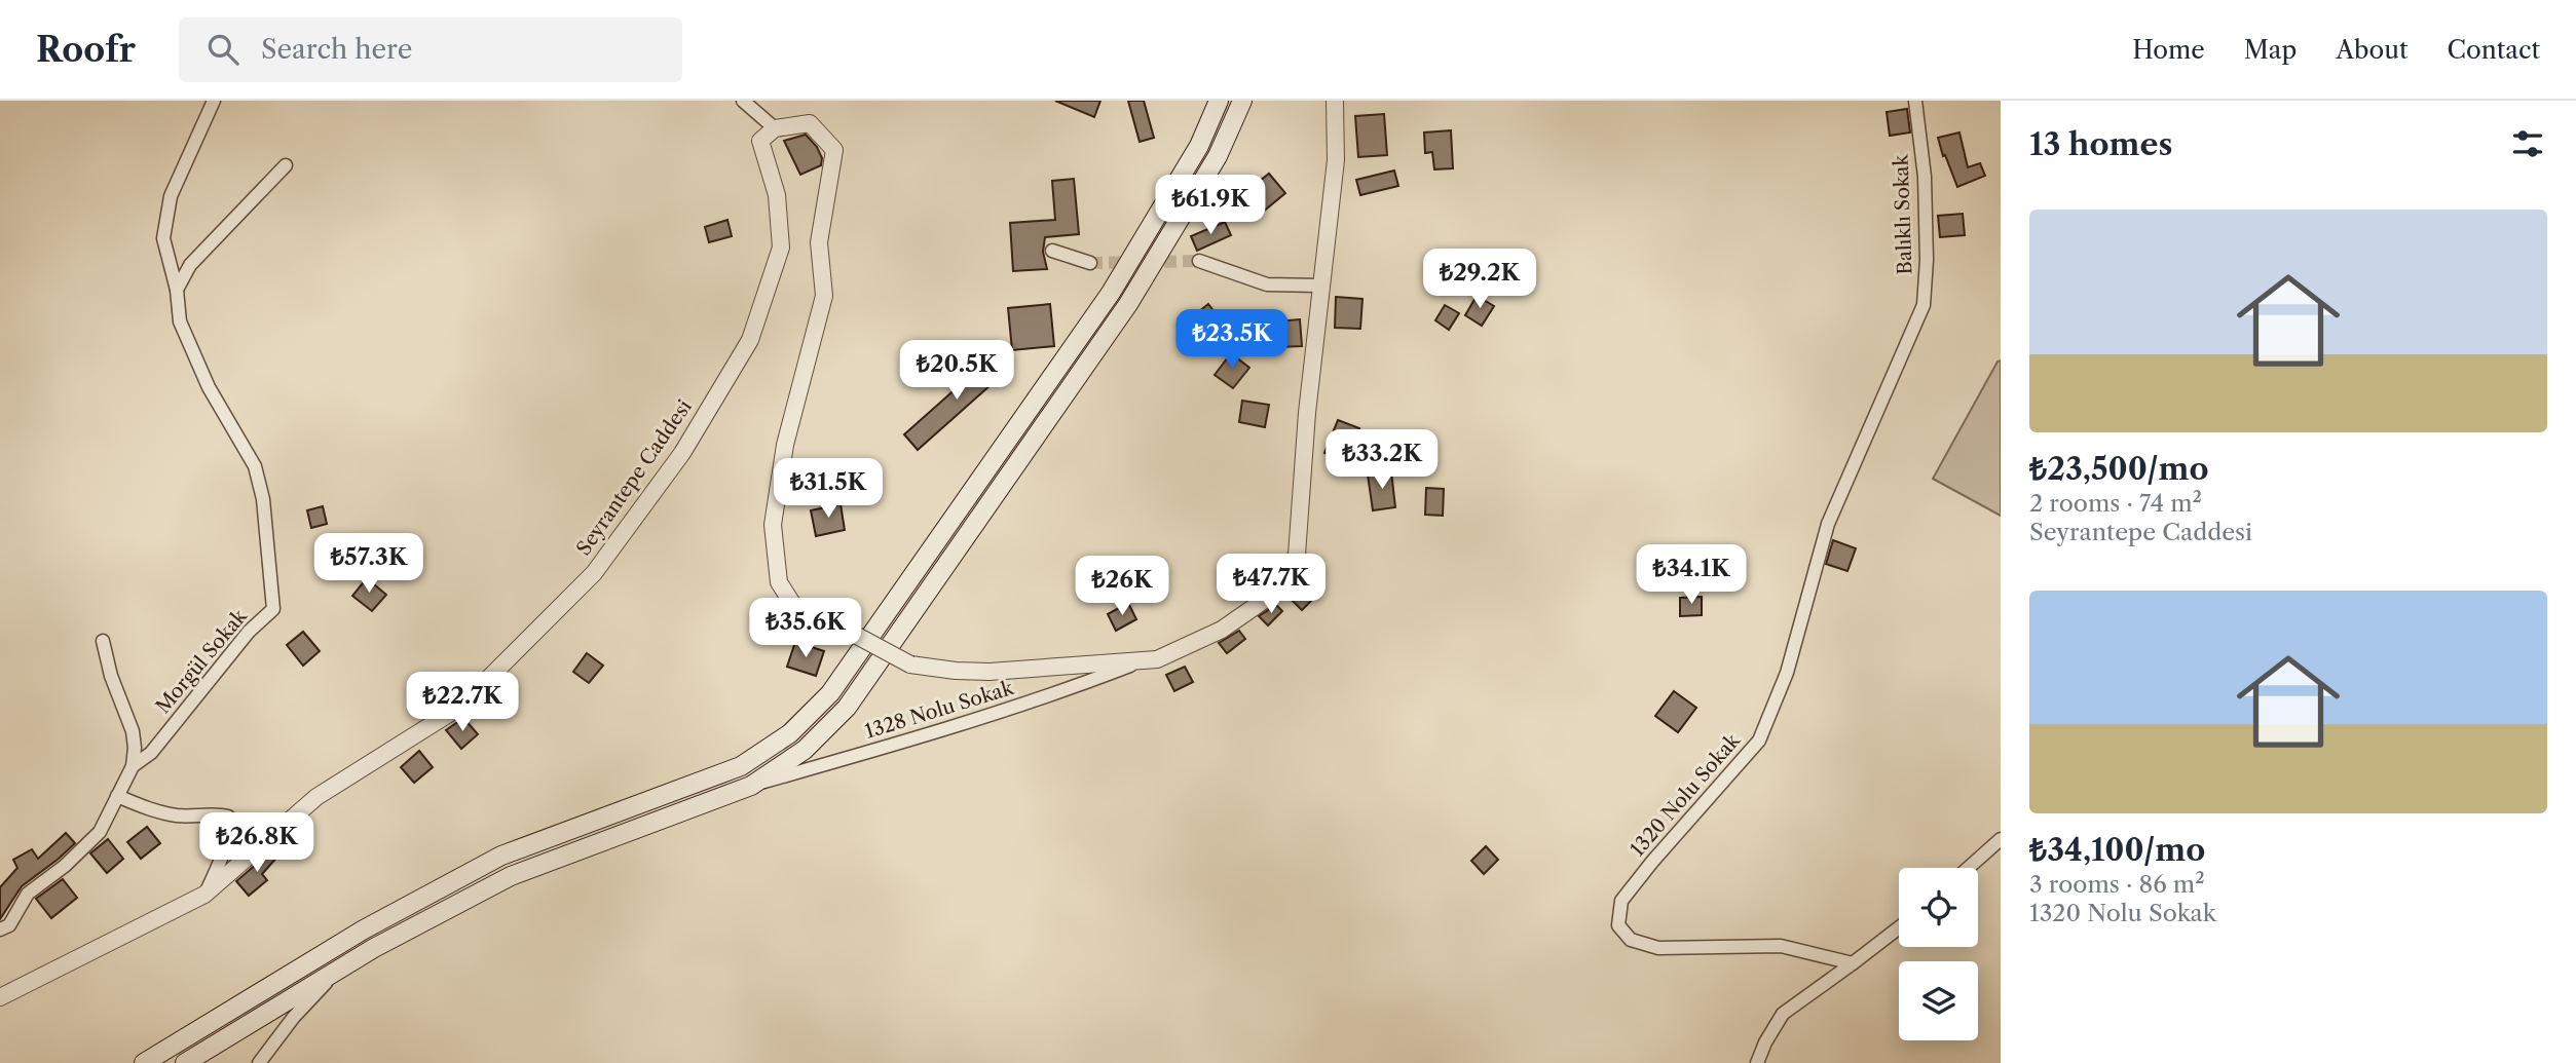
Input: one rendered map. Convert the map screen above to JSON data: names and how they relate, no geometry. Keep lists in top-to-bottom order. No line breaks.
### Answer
{"streets":{"street":["Balıklı Sokak","Seyrantepe Caddesi","Morgül Sokak","1328 Nolu Sokak","1320 Nolu Sokak"]},"crossings":[["Balıklı Sokak","1320 Nolu Sokak"]],"page":{"header":"Roofr","search":"Search here","nav":["Home","Map","About","Contact"],"heading":"13 homes","price":["₺61.9K","₺29.2K","₺23.5K","₺20.5K","₺33.2K","₺31.5K","₺57.3K","₺34.1K","₺47.7K","₺26K","₺35.6K","₺22.7K","₺26.8K"],"list":[{"name":"₺23,500/mo","note":"2 rooms · 74 m² · Seyrantepe Caddesi"},{"name":"₺34,100/mo","note":"3 rooms · 86 m² · 1320 Nolu Sokak"}]}}
